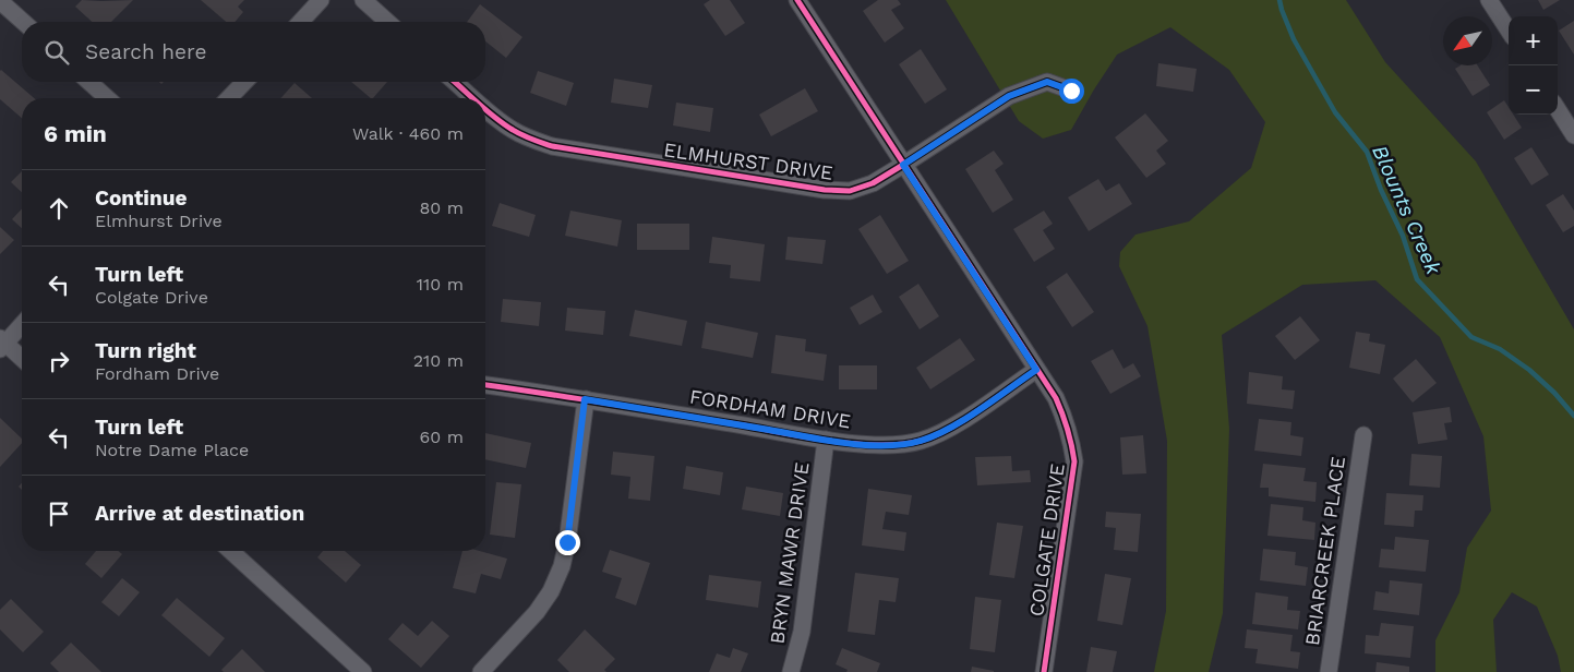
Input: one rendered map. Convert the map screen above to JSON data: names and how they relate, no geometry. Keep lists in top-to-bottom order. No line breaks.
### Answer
{"streets":{"street":["ELMHURST DRIVE","FORDHAM DRIVE","COLGATE DRIVE","BRIARCREEK PLACE","BRYN MAWR DRIVE"]},"crossings":[["ELMHURST DRIVE","COLGATE DRIVE"],["FORDHAM DRIVE","COLGATE DRIVE"],["FORDHAM DRIVE","BRYN MAWR DRIVE"]],"water":["Blounts Creek"],"north":"bottom left","page":{"map_buttons":["+","−"],"search":"Search here","heading":["6 min","Walk · 460 m"],"list":[["Continue","Elmhurst Drive","80 m"],["Turn left","Colgate Drive","110 m"],["Turn right","Fordham Drive","210 m"],["Turn left","Notre Dame Place","60 m"],"Arrive at destination"]}}
